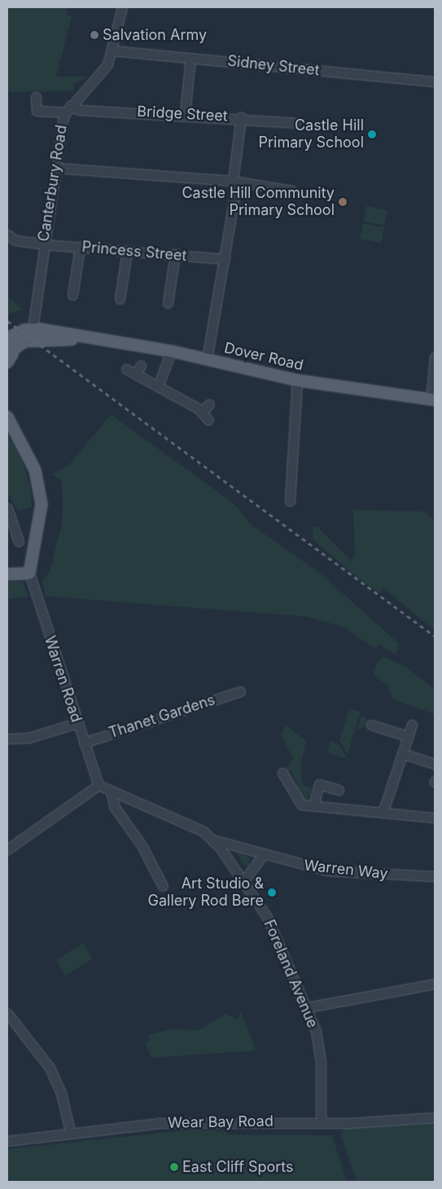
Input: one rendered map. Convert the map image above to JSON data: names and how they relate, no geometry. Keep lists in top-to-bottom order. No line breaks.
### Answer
{"streets":{"main road":["Dover Road"],"street":["Sidney Street","Bridge Street","Canterbury Road","Princess Street","Warren Road","Thanet Gardens","Warren Way","Foreland Avenue","Wear Bay Road"]},"crossings":[["Sidney Street","Canterbury Road"],["Bridge Street","Canterbury Road"],["Canterbury Road","Princess Street"],["Canterbury Road","Dover Road"],["Warren Road","Thanet Gardens"],["Warren Road","Foreland Avenue"],["Warren Way","Foreland Avenue"],["Foreland Avenue","Wear Bay Road"]],"places":["Salvation Army","Castle Hill Primary School","Castle Hill Community Primary School","Art Studio & Gallery Rod Bere","East Cliff Sports"]}
